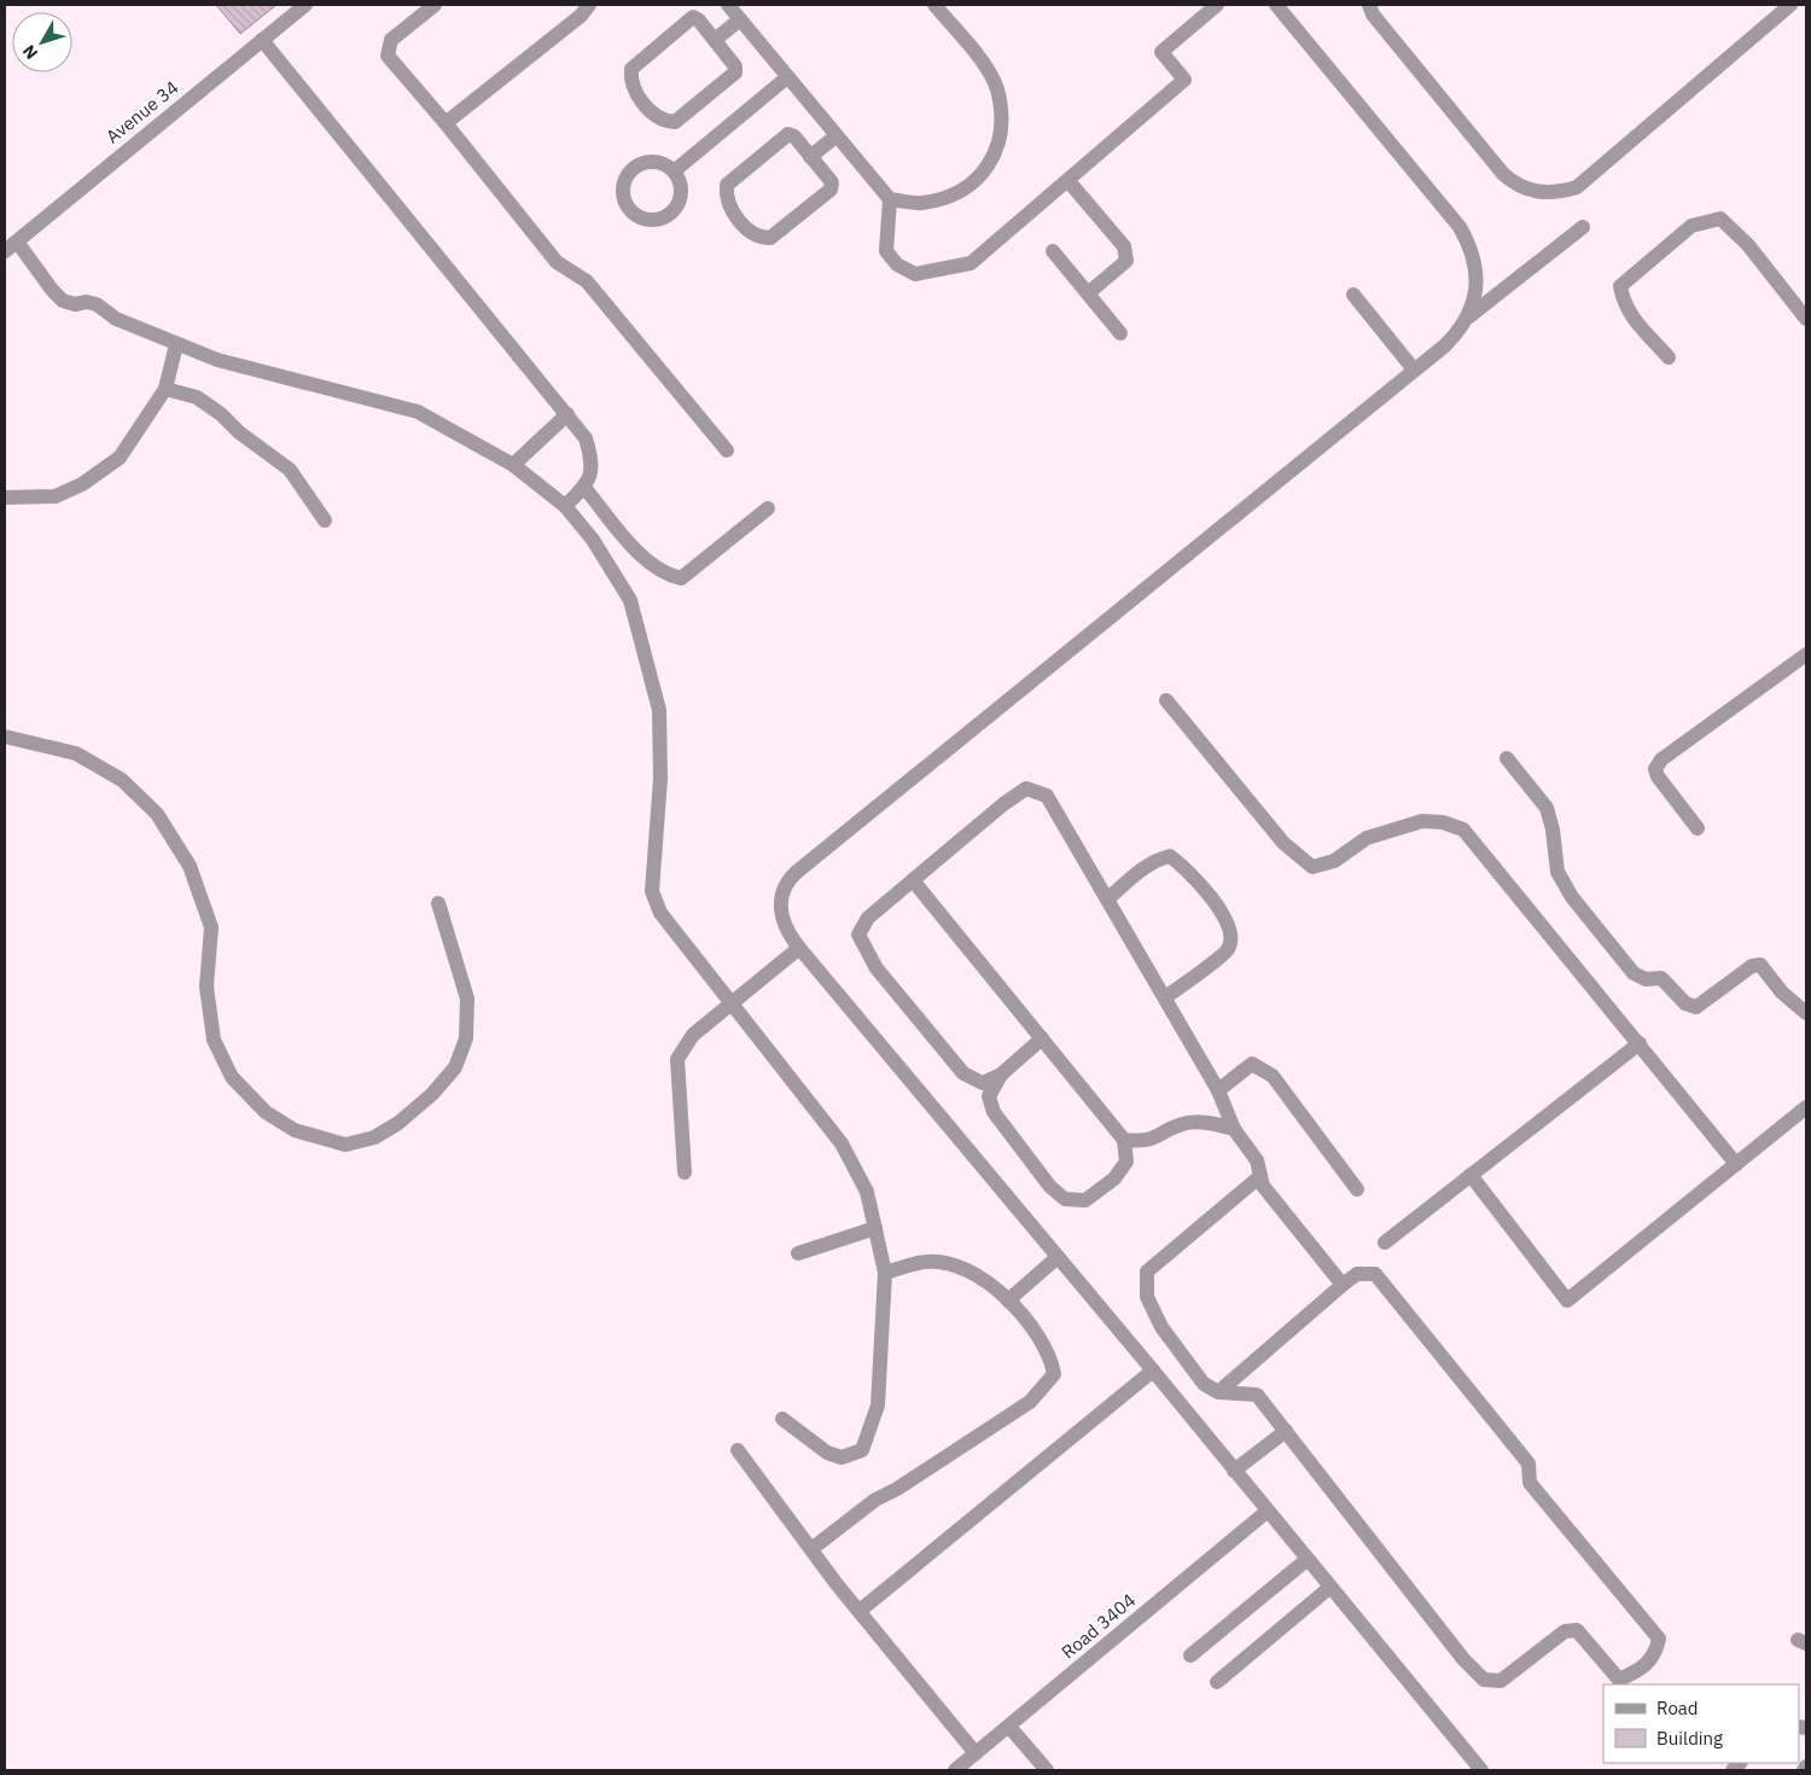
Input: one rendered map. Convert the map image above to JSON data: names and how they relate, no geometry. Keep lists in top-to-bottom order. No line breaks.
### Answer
{"streets":{"street":["Avenue 34","Road 3404"]},"legend":["Road","Building"],"north":"bottom left"}
